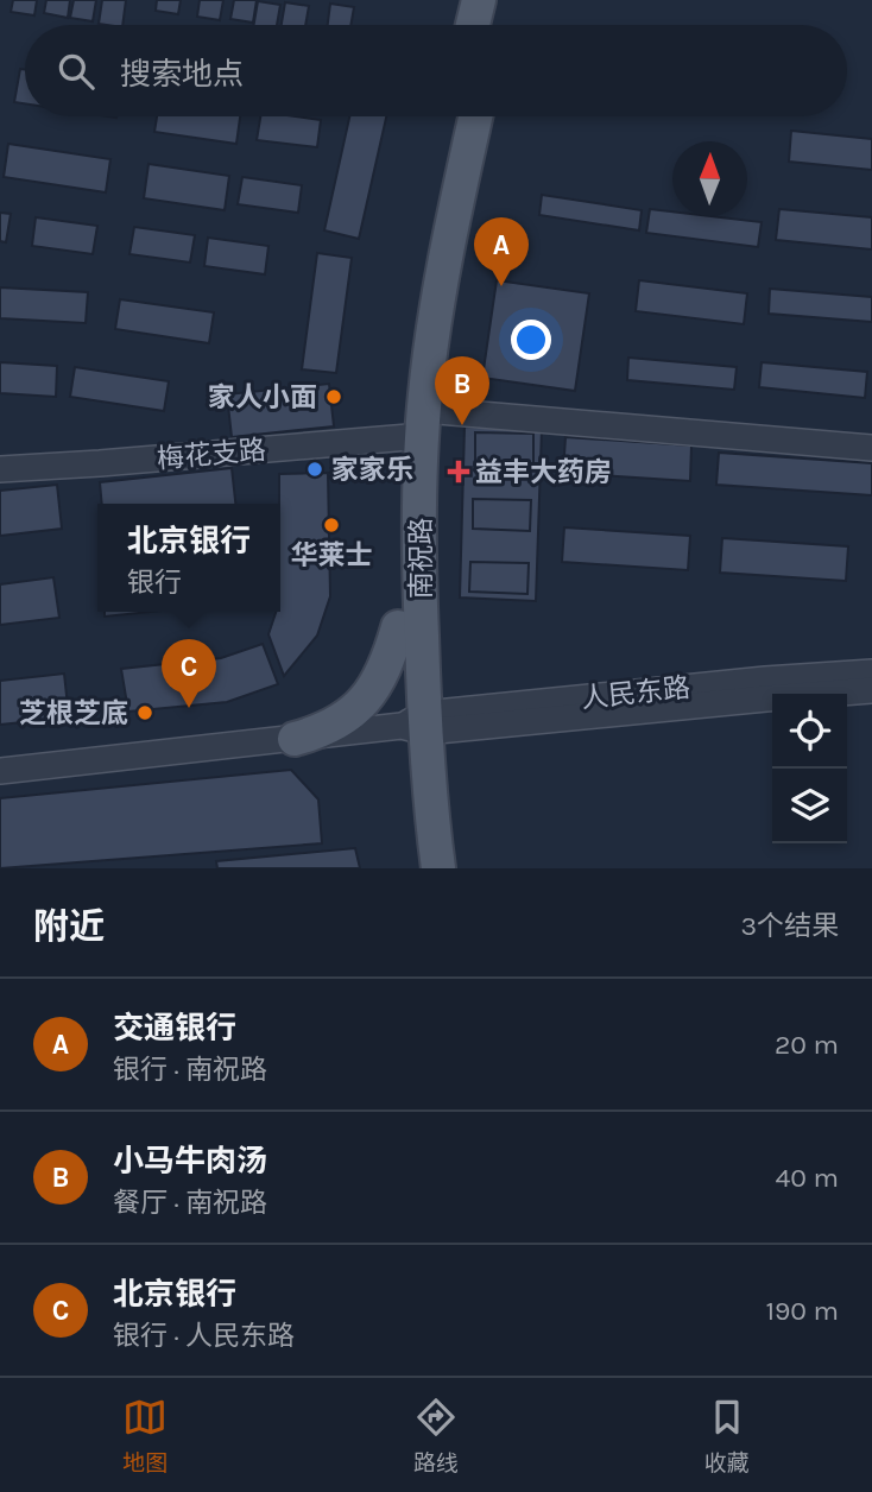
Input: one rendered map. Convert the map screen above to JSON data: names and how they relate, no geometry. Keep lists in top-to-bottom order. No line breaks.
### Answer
{"streets":{"main road":["南祝路"],"street":["梅花支路","人民东路"]},"crossings":[["梅花支路","南祝路"],["南祝路","人民东路"]],"places":{"other":["家人小面","家家乐","华莱士","芝根芝底"],"health":["益丰大药房"]},"north":"top","page":{"search":"搜索地点","pins":["A","B","C"],"popup":["北京银行","银行"],"heading":["附近","3个结果"],"list":[{"mark":"A","name":"交通银行","note":"银行 · 南祝路","value":"20 m"},{"mark":"B","name":"小马牛肉汤","note":"餐厅 · 南祝路","value":"40 m"},{"mark":"C","name":"北京银行","note":"银行 · 人民东路","value":"190 m"}],"nav":["地图","路线","收藏"]}}
